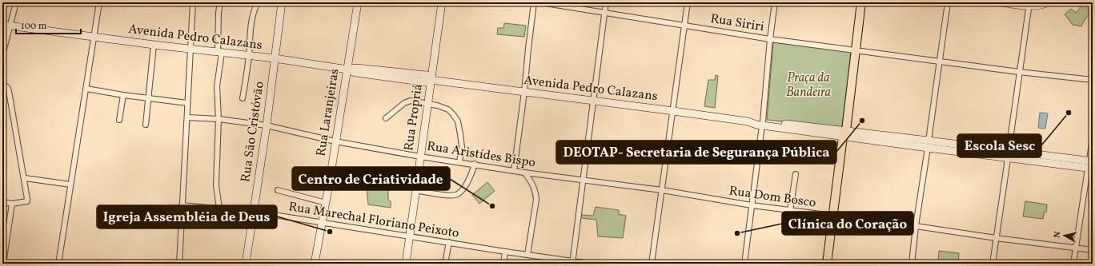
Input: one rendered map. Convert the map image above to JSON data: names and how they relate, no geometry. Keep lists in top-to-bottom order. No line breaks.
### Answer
{"streets":{"main road":["Avenida Pedro Calazans","Rua Laranjeiras","Rua Propriá","Rua São Cristóvão"],"street":["Rua Siriri","Rua Aristídes Bispo","Rua Dom Bosco","Rua Marechal Floriano Peixoto"]},"crossings":[["Avenida Pedro Calazans","Rua Laranjeiras"],["Avenida Pedro Calazans","Rua Propriá"],["Avenida Pedro Calazans","Rua São Cristóvão"],["Rua Laranjeiras","Rua Aristídes Bispo"],["Rua Laranjeiras","Rua Marechal Floriano Peixoto"],["Rua Propriá","Rua Aristídes Bispo"],["Rua Propriá","Rua Marechal Floriano Peixoto"],["Rua São Cristóvão","Rua Aristídes Bispo"],["Rua São Cristóvão","Rua Marechal Floriano Peixoto"],["Rua Aristídes Bispo","Rua Dom Bosco"]],"parks":["Praça da Bandeira"],"places":["Escola Sesc","DEOTAP- Secretaria de Segurança Pública","Centro de Criatividade","Igreja Assembléia de Deus","Clínica do Coração"],"scale_bar":"100 m","north":"left"}
